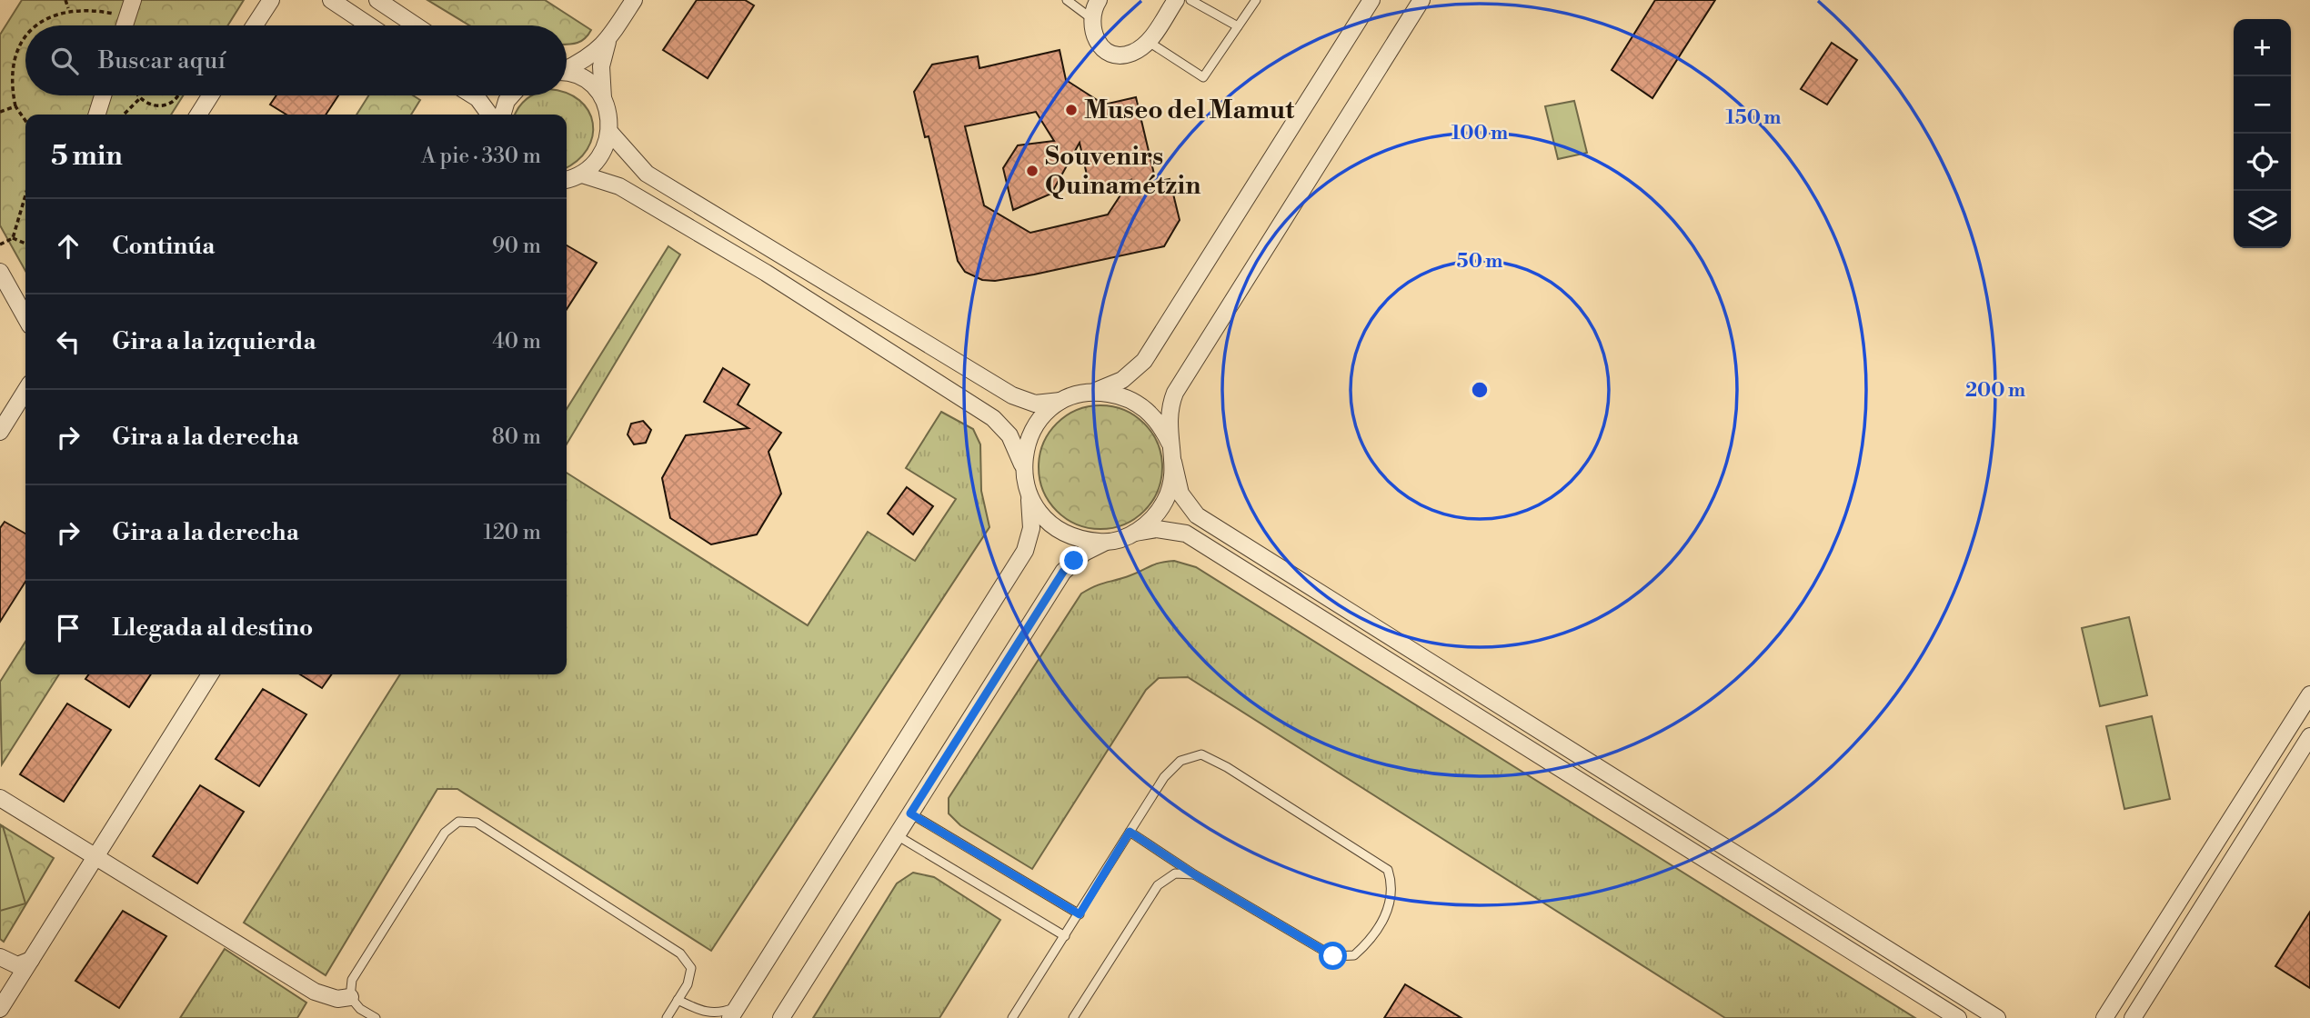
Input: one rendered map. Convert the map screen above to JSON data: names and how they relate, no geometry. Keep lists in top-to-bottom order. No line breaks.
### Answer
{"places":["Museo del Mamut","Souvenirs Quinamétzin"],"page":{"map_buttons":["+","−"],"search":"Buscar aquí","heading":["5 min","A pie · 330 m"],"list":[["Continúa","90 m"],["Gira a la izquierda","40 m"],["Gira a la derecha","80 m"],["Gira a la derecha","120 m"],"Llegada al destino"]},"rings":["150 m","100 m","50 m","200 m"]}
